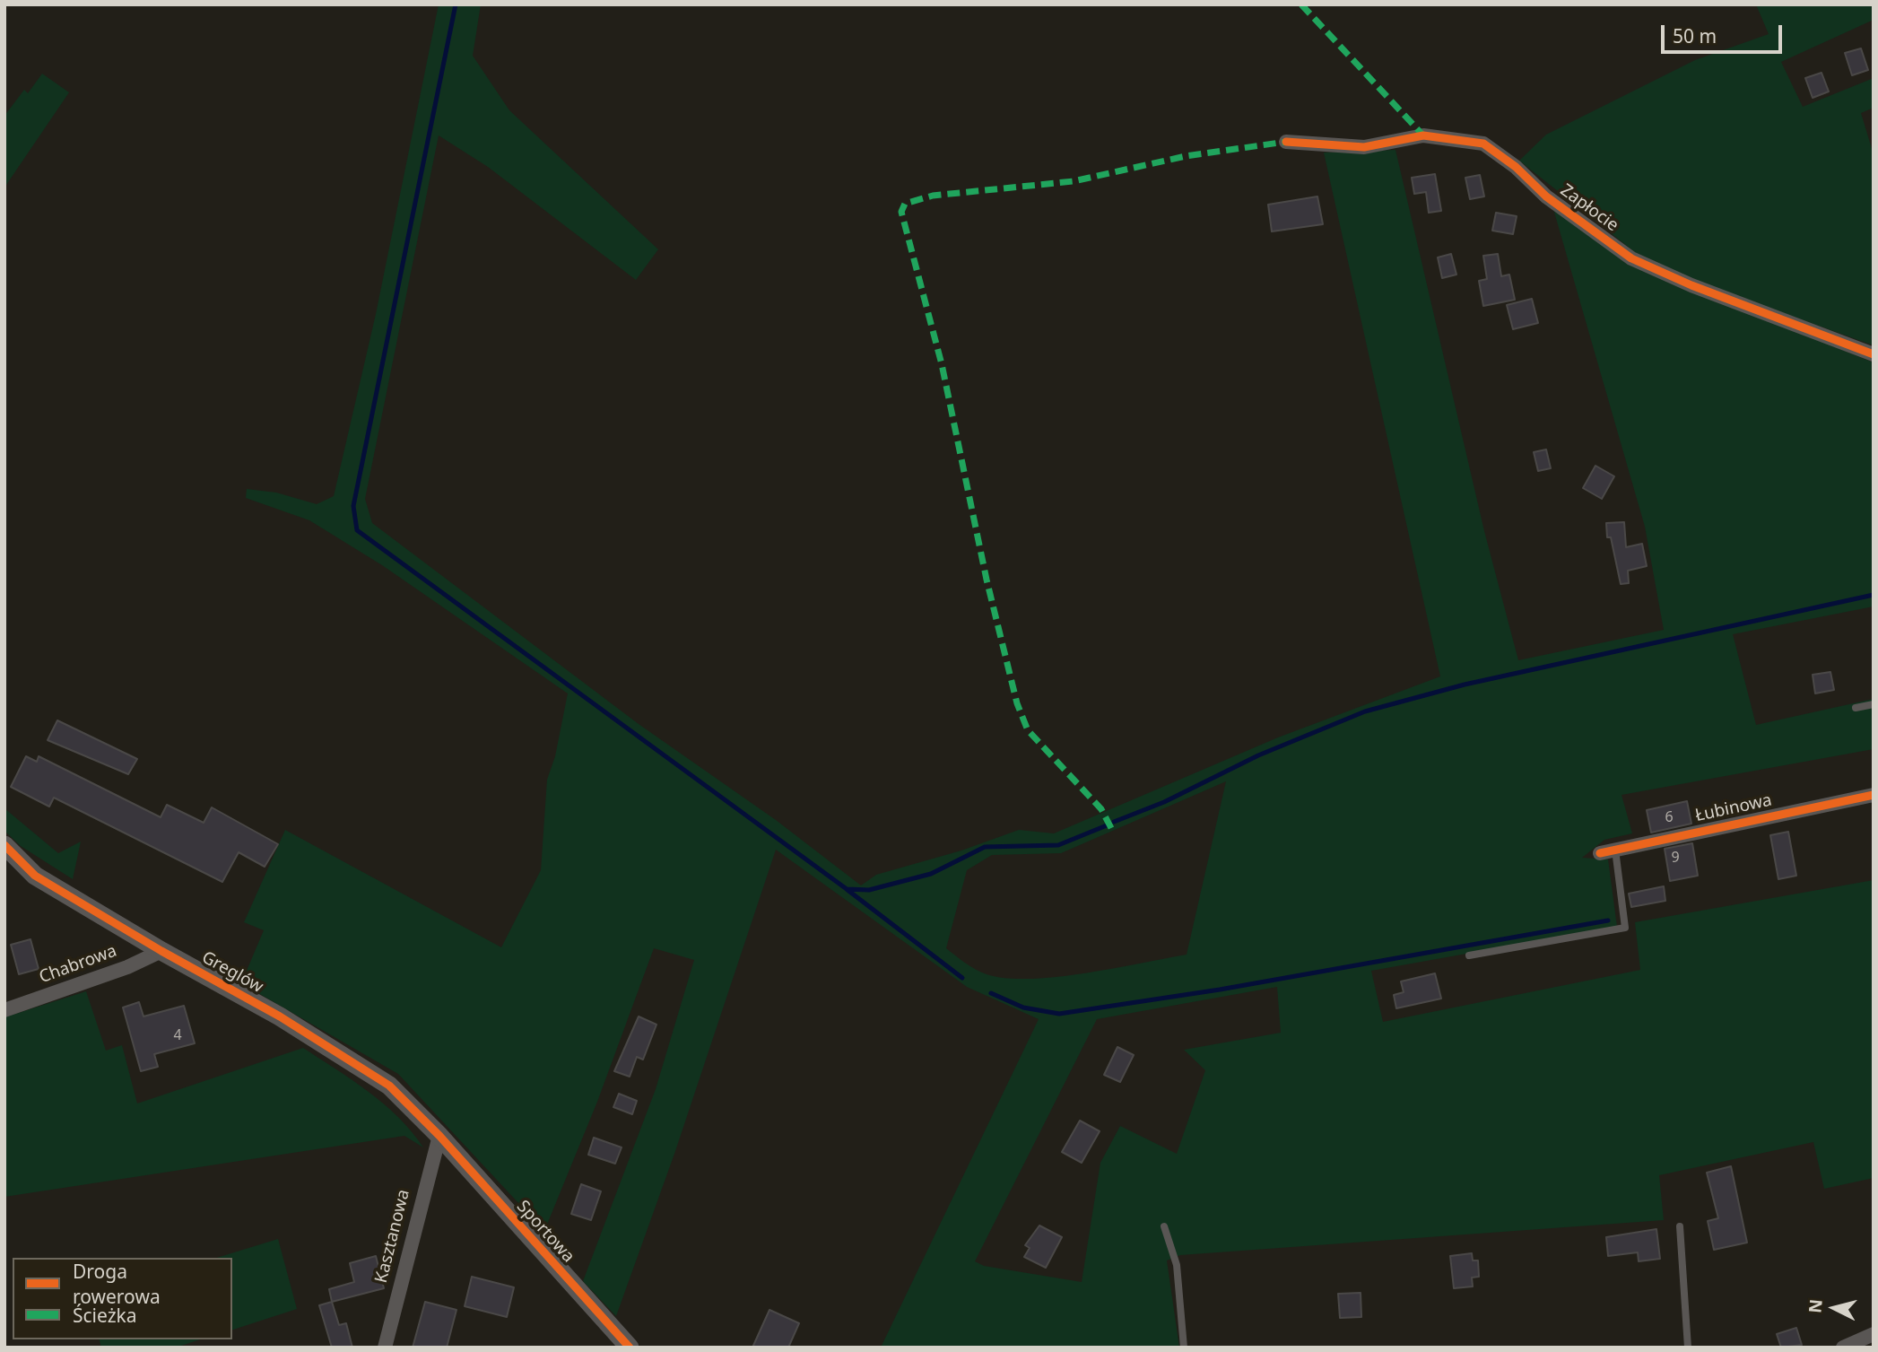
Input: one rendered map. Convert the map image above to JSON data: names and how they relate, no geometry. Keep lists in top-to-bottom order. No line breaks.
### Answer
{"streets":{"street":["Zapłocie","Łubinowa","Chabrowa","Greglów","Sportowa","Kasztanowa"]},"crossings":[["Chabrowa","Greglów"],["Greglów","Sportowa"],["Greglów","Kasztanowa"],["Sportowa","Kasztanowa"]],"house_numbers":["6","9","4"],"legend":["Droga rowerowa","Ścieżka"],"scale_bar":"50 m","north":"left"}
